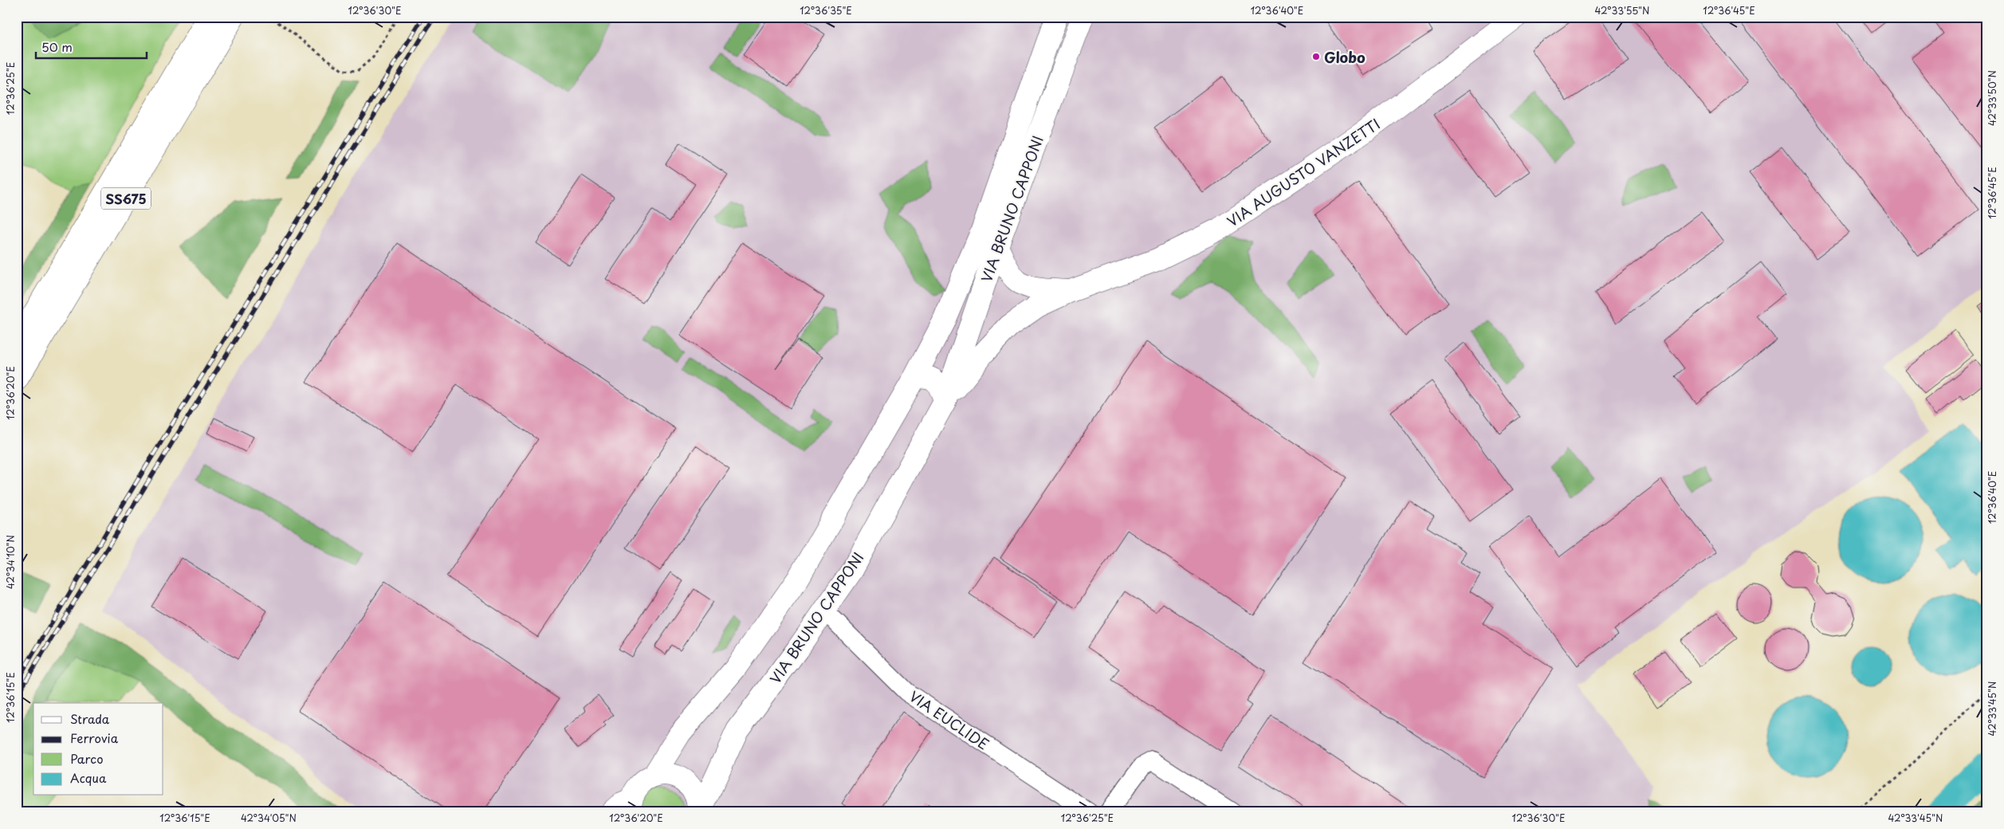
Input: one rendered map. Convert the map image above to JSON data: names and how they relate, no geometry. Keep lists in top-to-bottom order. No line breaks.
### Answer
{"streets":{"main road":["VIA AUGUSTO VANZETTI","SS675","VIA BRUNO CAPPONI"],"street":["VIA EUCLIDE"]},"crossings":[["VIA AUGUSTO VANZETTI","VIA BRUNO CAPPONI"],["VIA BRUNO CAPPONI","VIA EUCLIDE"]],"places":["Globo"],"legend":["Strada","Ferrovia","Parco","Acqua"],"scale_bar":"50 m","coordinates":["12°36'30\"E","12°36'35\"E","12°36'40\"E","42°33'55\"N","12°36'45\"E","12°36'25\"E","42°33'50\"N","12°36'20\"E","42°34'10\"N","12°36'15\"E","42°33'45\"N","42°34'05\"N"]}
